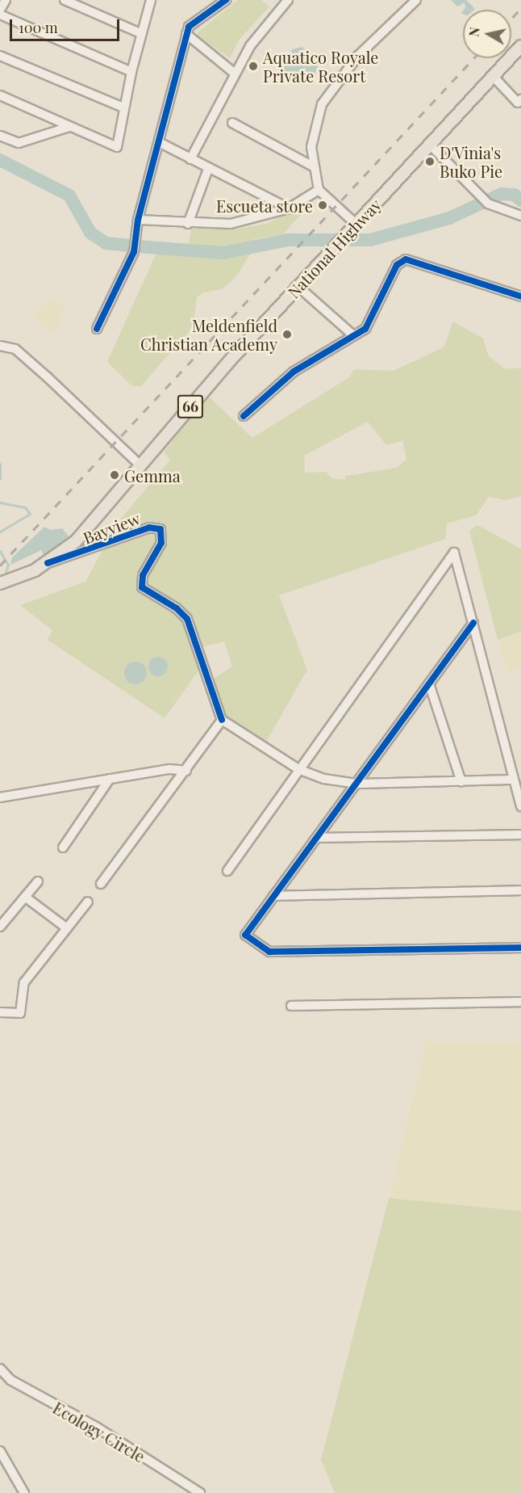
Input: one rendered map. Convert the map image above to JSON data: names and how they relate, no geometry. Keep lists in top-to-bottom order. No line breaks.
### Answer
{"streets":{"main road":["National Highway","66"],"street":["Bayview","Ecology Circle"]},"crossings":[["National Highway","Bayview"]],"places":["Aquatico Royale Private Resort","D'Vinia's Buko Pie","Escueta store","Meldenfield Christian Academy","Gemma"],"scale_bar":"100 m","north":"left"}
